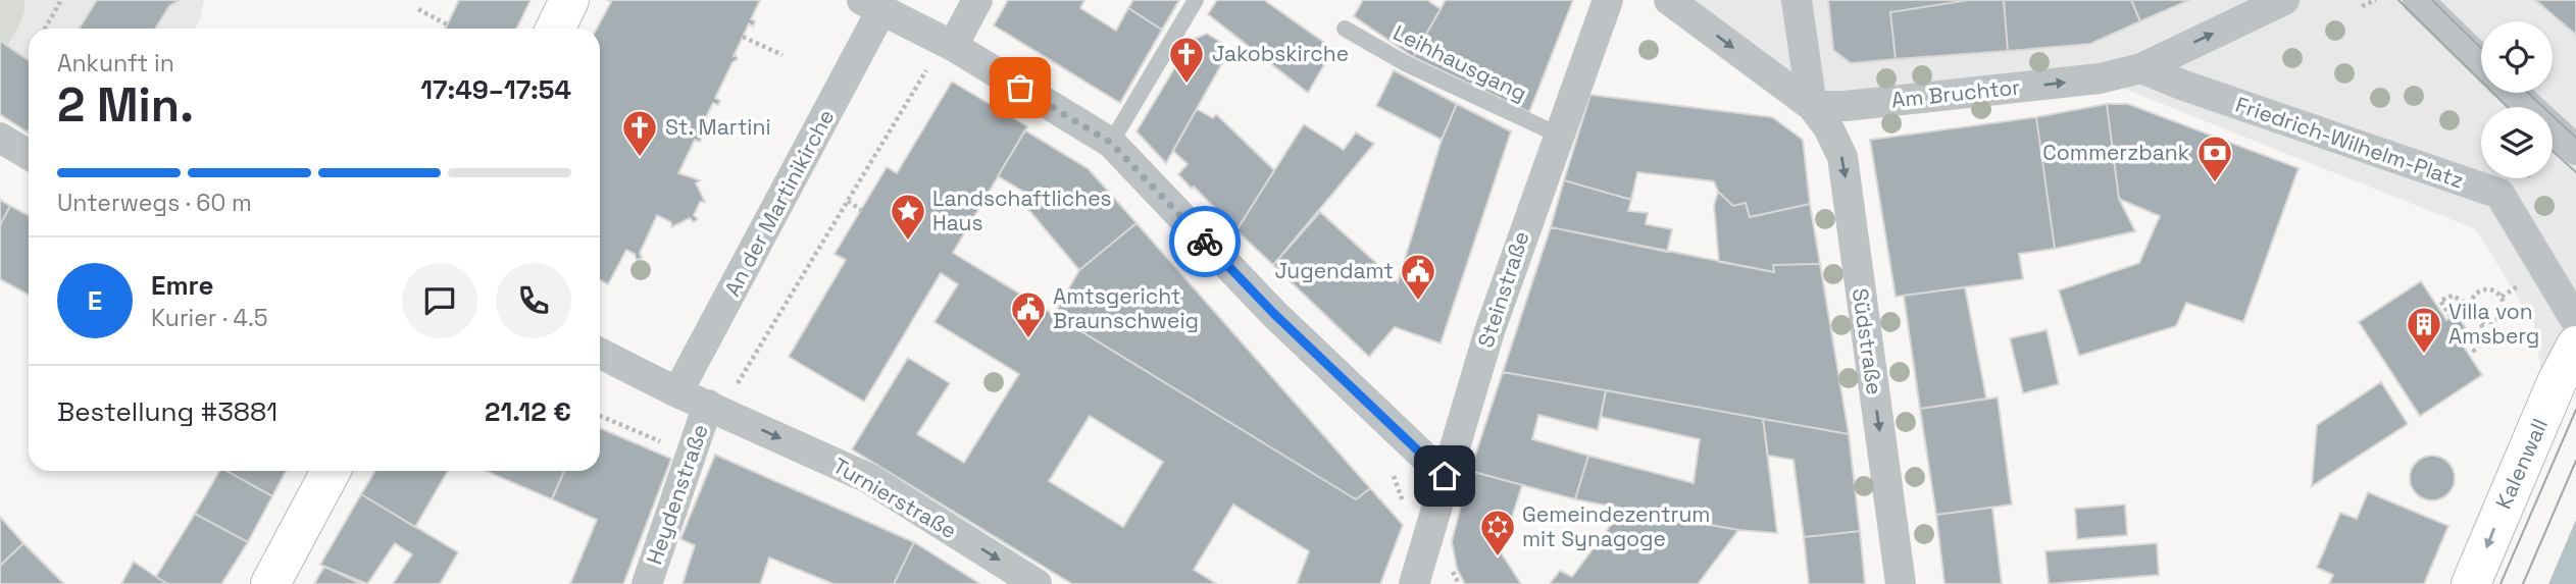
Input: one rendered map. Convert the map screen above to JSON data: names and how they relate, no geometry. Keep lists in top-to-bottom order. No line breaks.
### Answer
{"streets":{"main road":["Kalenwall"],"street":["Am Bruchtor","Friedrich-Wilhelm-Platz","An der Martinikirche","Steinstraße","Südstraße","Heydenstraße","Turnierstraße"],"lane":["Leihhausgang"]},"crossings":[["Leihhausgang","Steinstraße"],["Am Bruchtor","Friedrich-Wilhelm-Platz"],["Am Bruchtor","Südstraße"],["An der Martinikirche","Steinstraße"],["Heydenstraße","Turnierstraße"]],"one_way":["Am Bruchtor","Südstraße","Kalenwall","Turnierstraße"],"places":{"church":["Jakobskirche","St. Martini"],"bank":["Commerzbank"],"place":["Landschaftliches Haus"],"public building":["Jugendamt","Amtsgericht Braunschweig"],"building":["Villa von Amsberg"],"synagogue":["Gemeindezentrum mit Synagoge"]},"page":{"heading":["2 Min.","Ankunft in","17:49–17:54"],"panel":["Emre","Kurier · 4.5","Bestellung #3881","21.12 €"],"bar":"Unterwegs · 60 m","round":"E"}}
